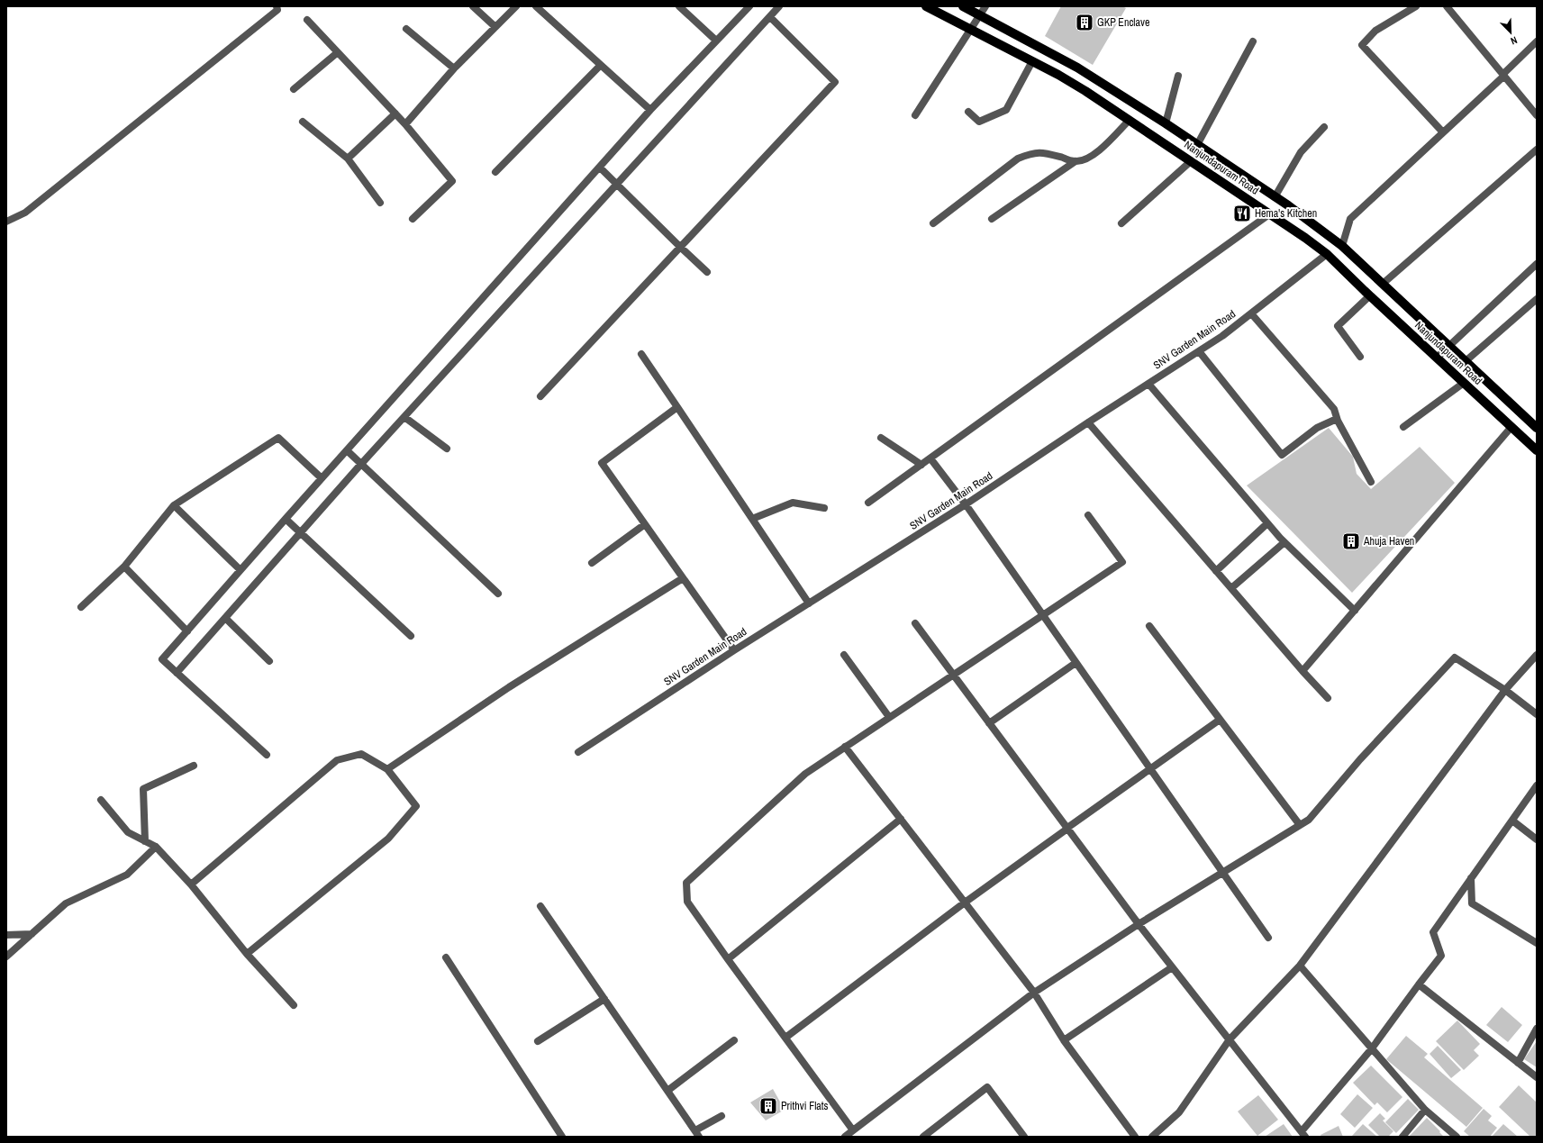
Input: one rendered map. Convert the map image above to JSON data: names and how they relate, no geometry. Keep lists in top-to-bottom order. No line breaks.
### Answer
{"streets":{"main road":["Nanjundapuram Road"],"street":["SNV Garden Main Road"]},"crossings":[["Nanjundapuram Road","SNV Garden Main Road"]],"places":{"building":["GKP Enclave","Ahuja Haven","Prithvi Flats"],"restaurant":["Hema's Kitchen"]},"north":"bottom right"}
